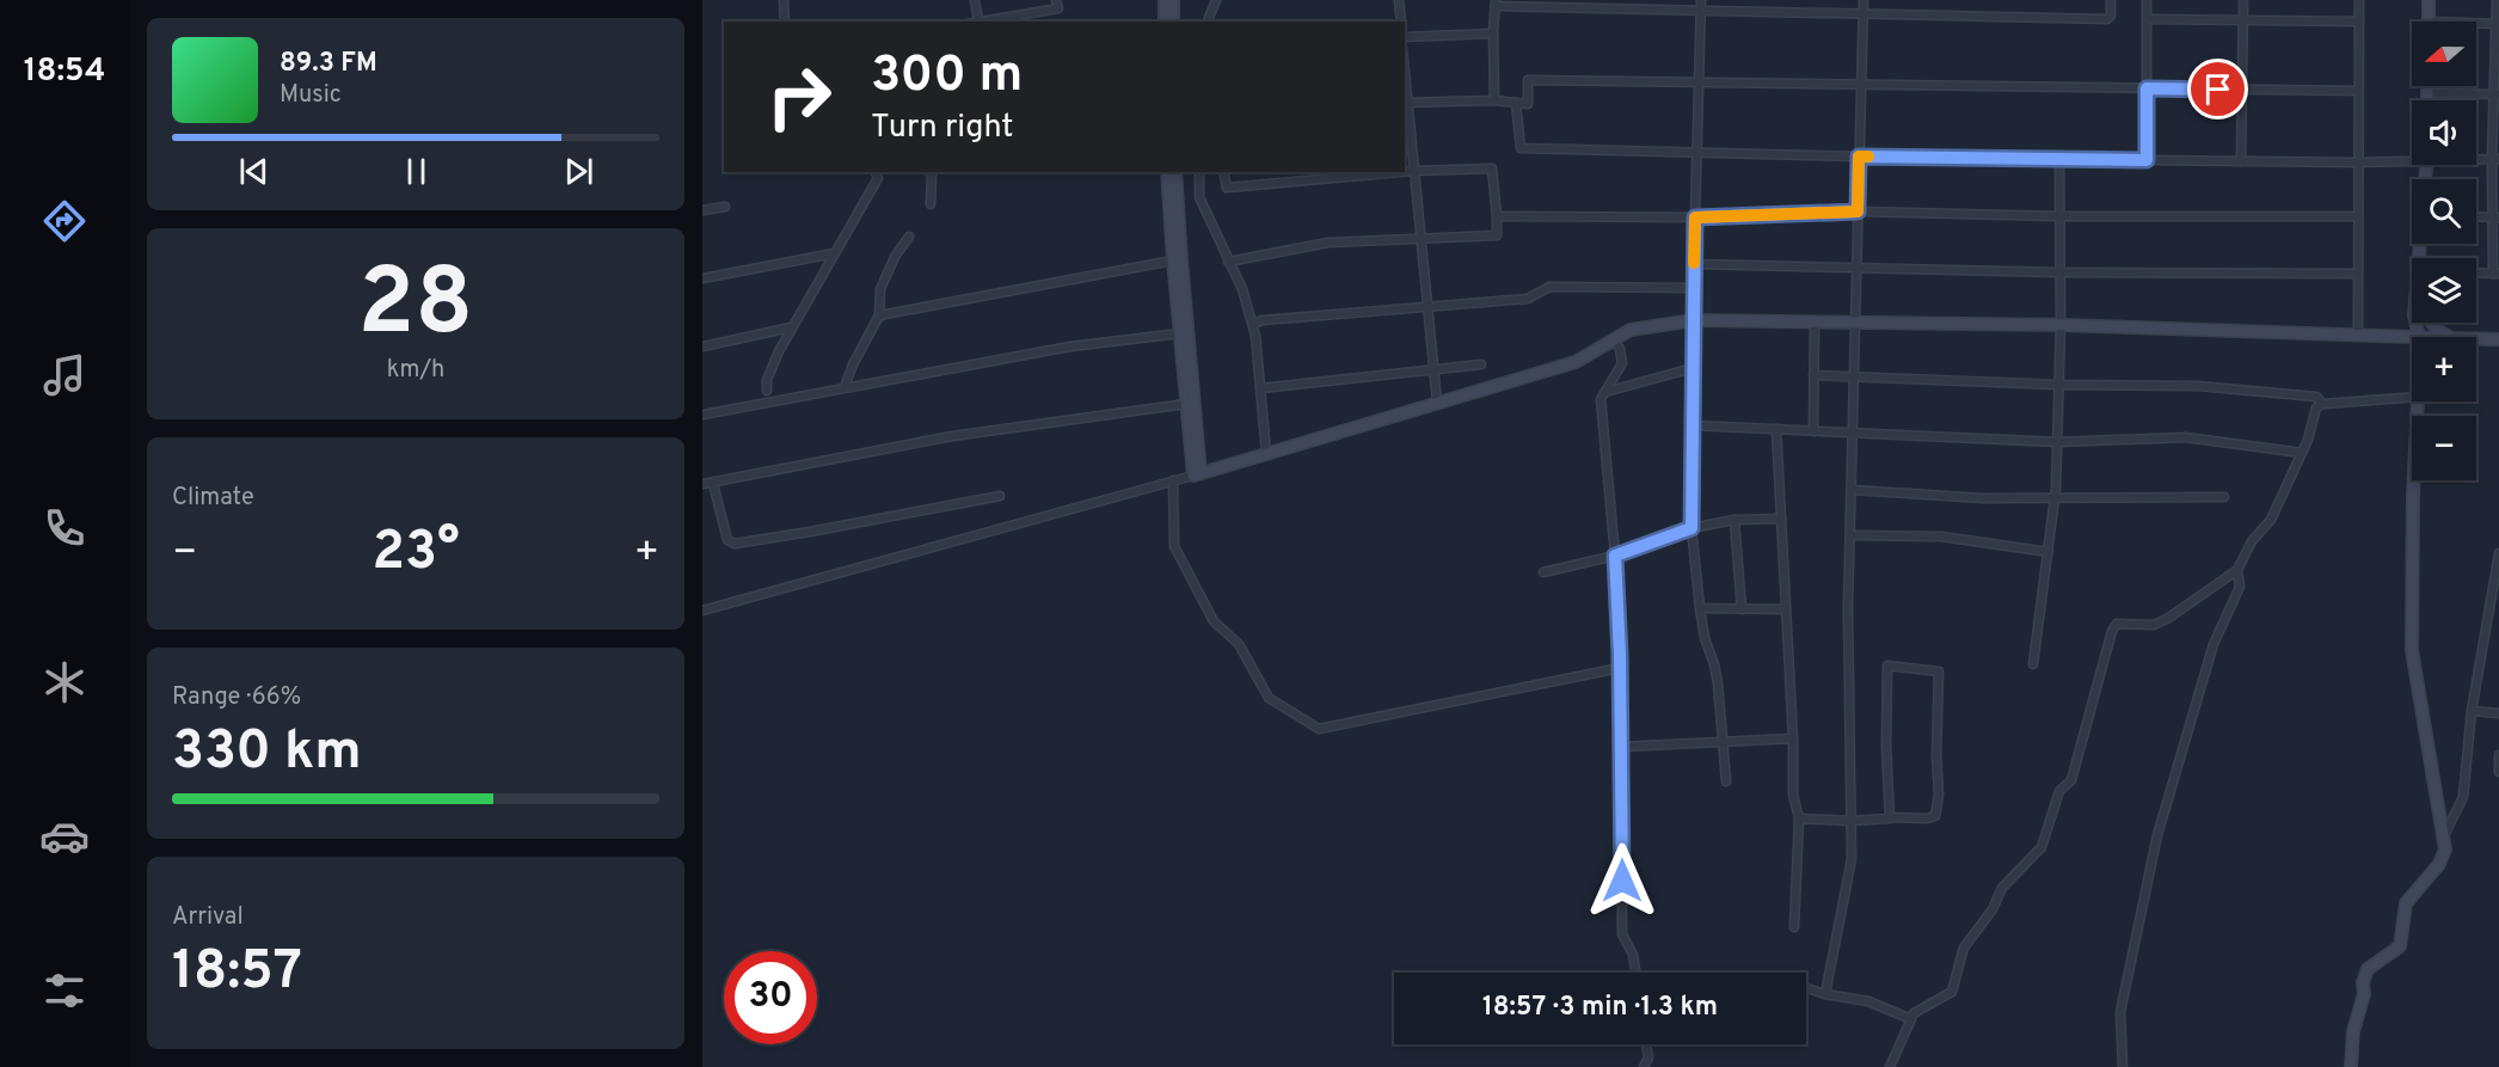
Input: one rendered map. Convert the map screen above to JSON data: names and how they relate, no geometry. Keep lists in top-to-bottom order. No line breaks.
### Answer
{"north":"left","page":{"tabs":"18:54","map_buttons":["+","−"],"turn":["300 m","Turn right"],"song":["89.3 FM","Music"],"tile":[["28","km/h"],"Climate",["Range · 66%","330 km"],["Arrival","18:57"]],"heat":["−","23°","+"],"limit":"30","trip":"18:57 · 3 min · 1.3 km"}}
